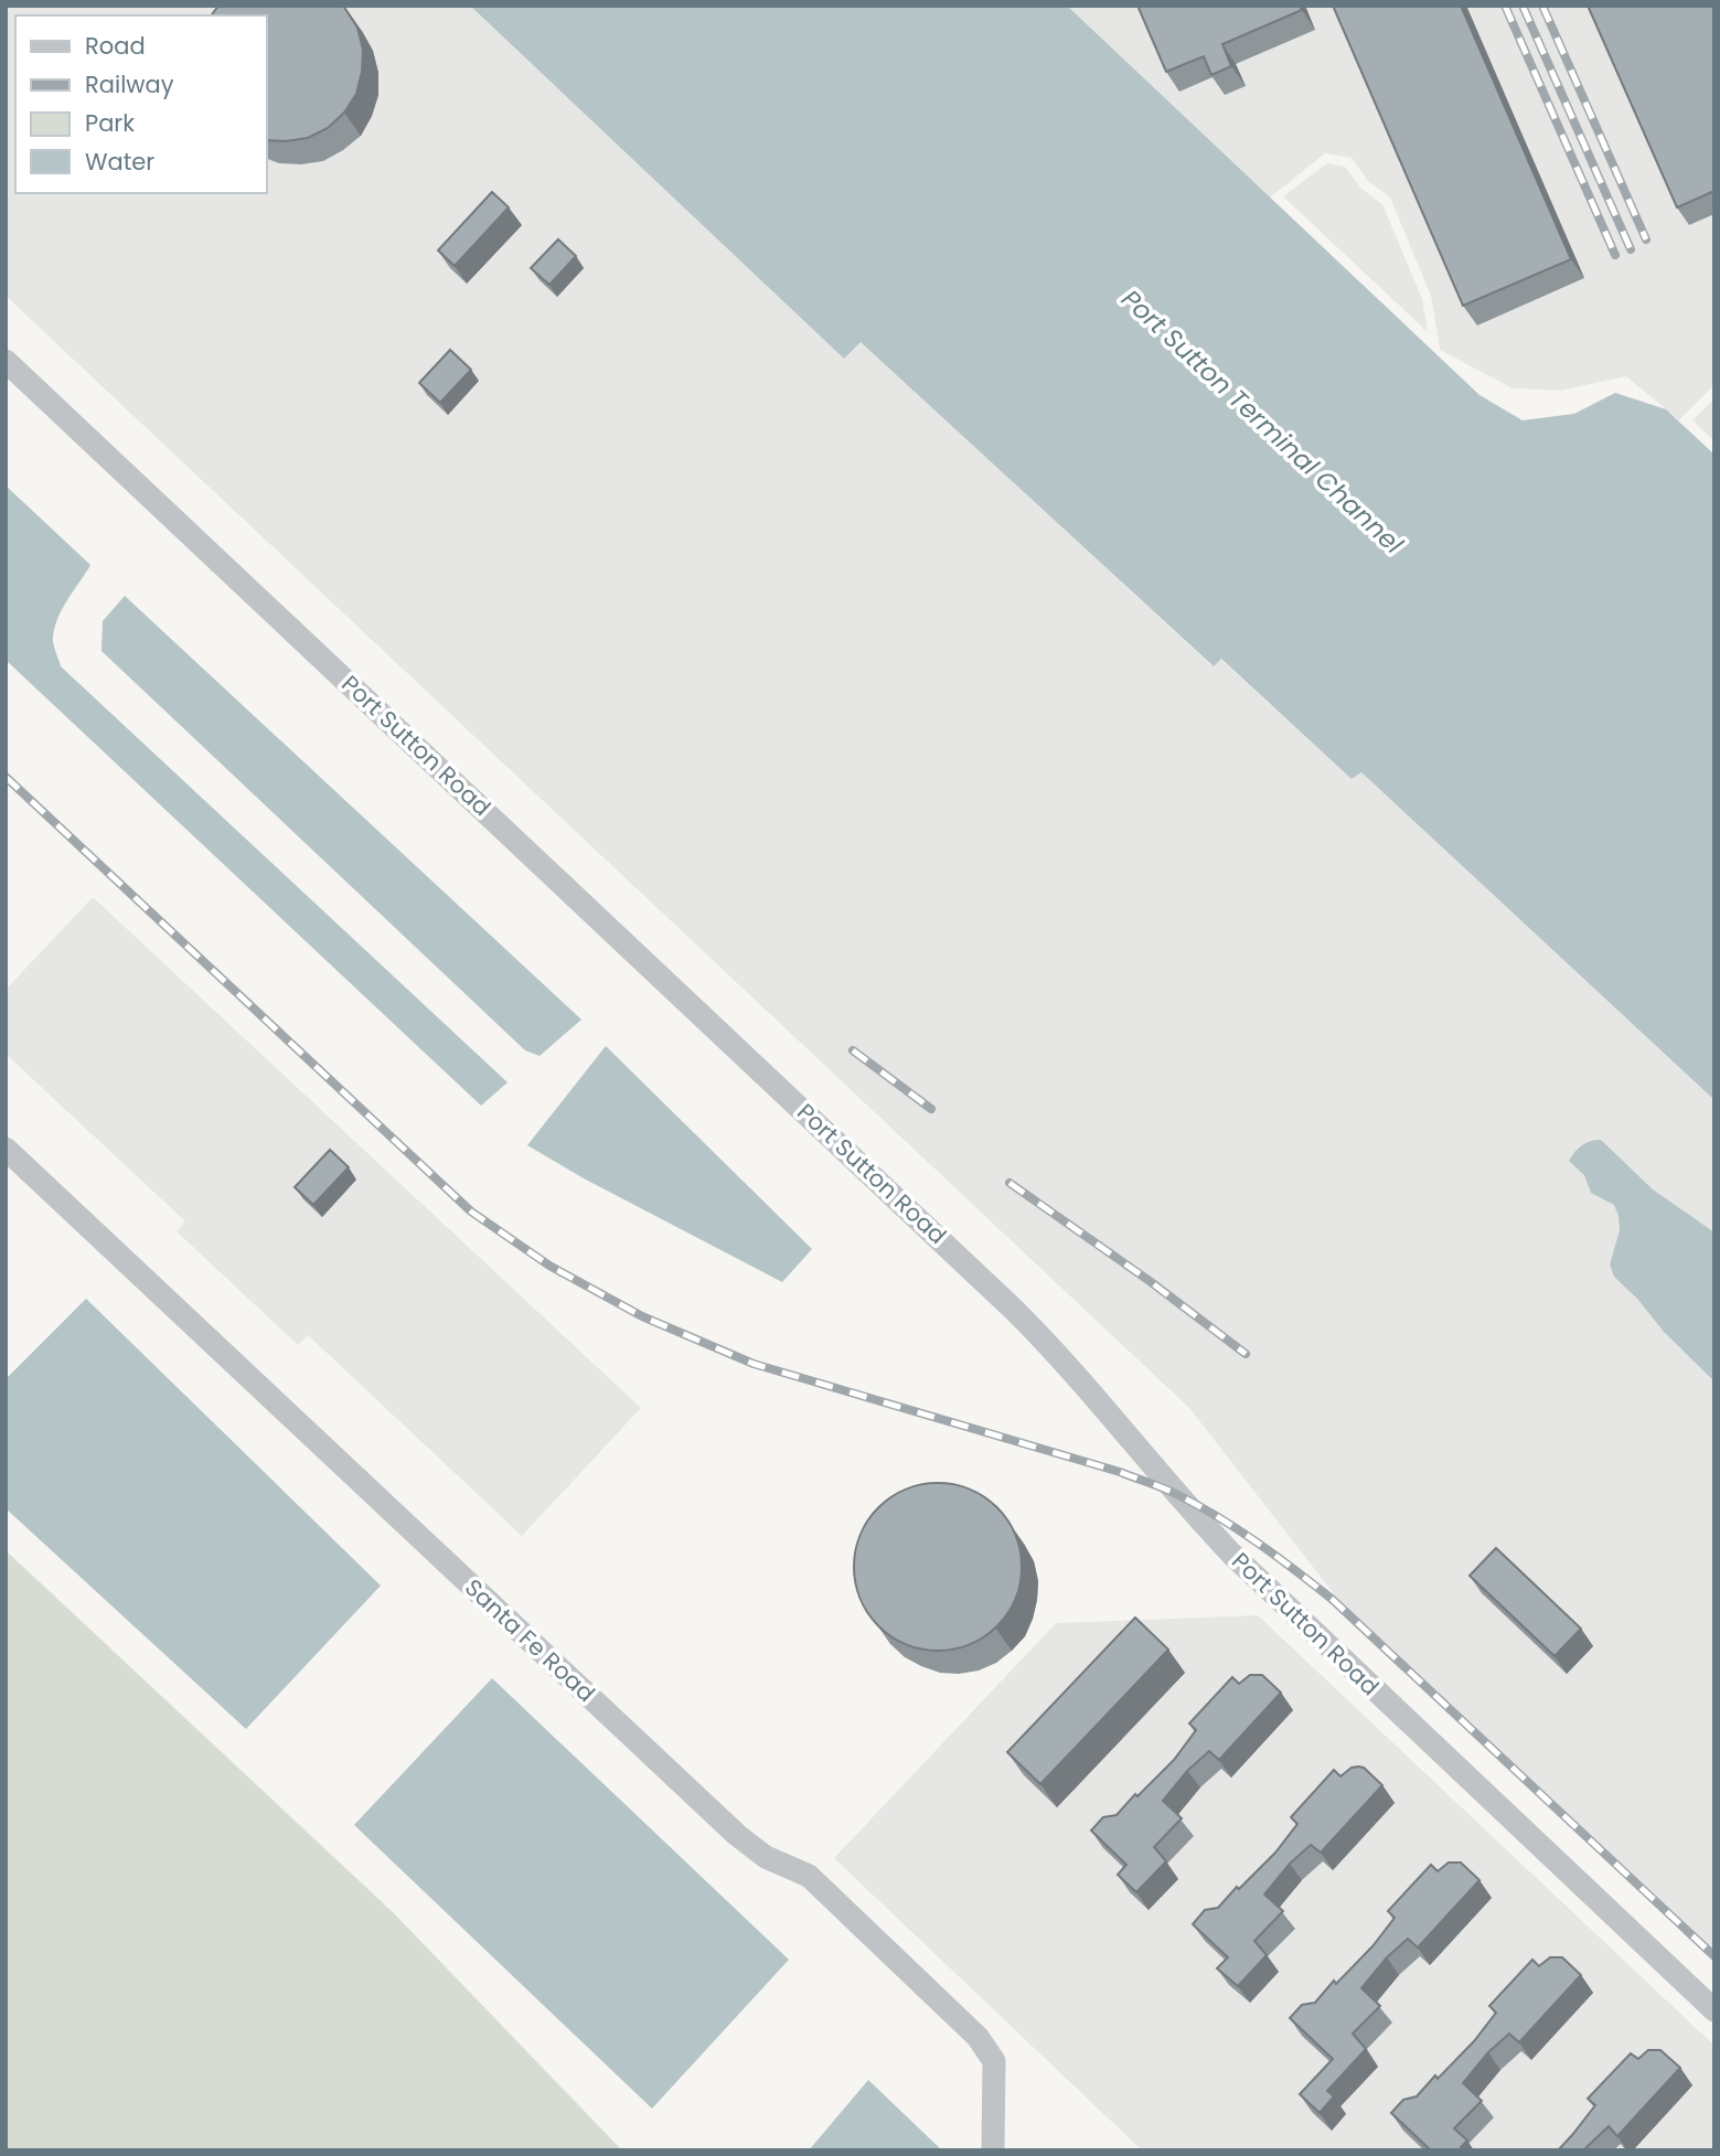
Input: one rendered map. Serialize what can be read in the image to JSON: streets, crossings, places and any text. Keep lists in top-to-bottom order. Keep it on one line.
{"streets":{"street":["Port Sutton Road","Santa Fe Road"]},"water":["Port Sutton Terminal Channel"],"legend":["Road","Railway","Park","Water"]}
